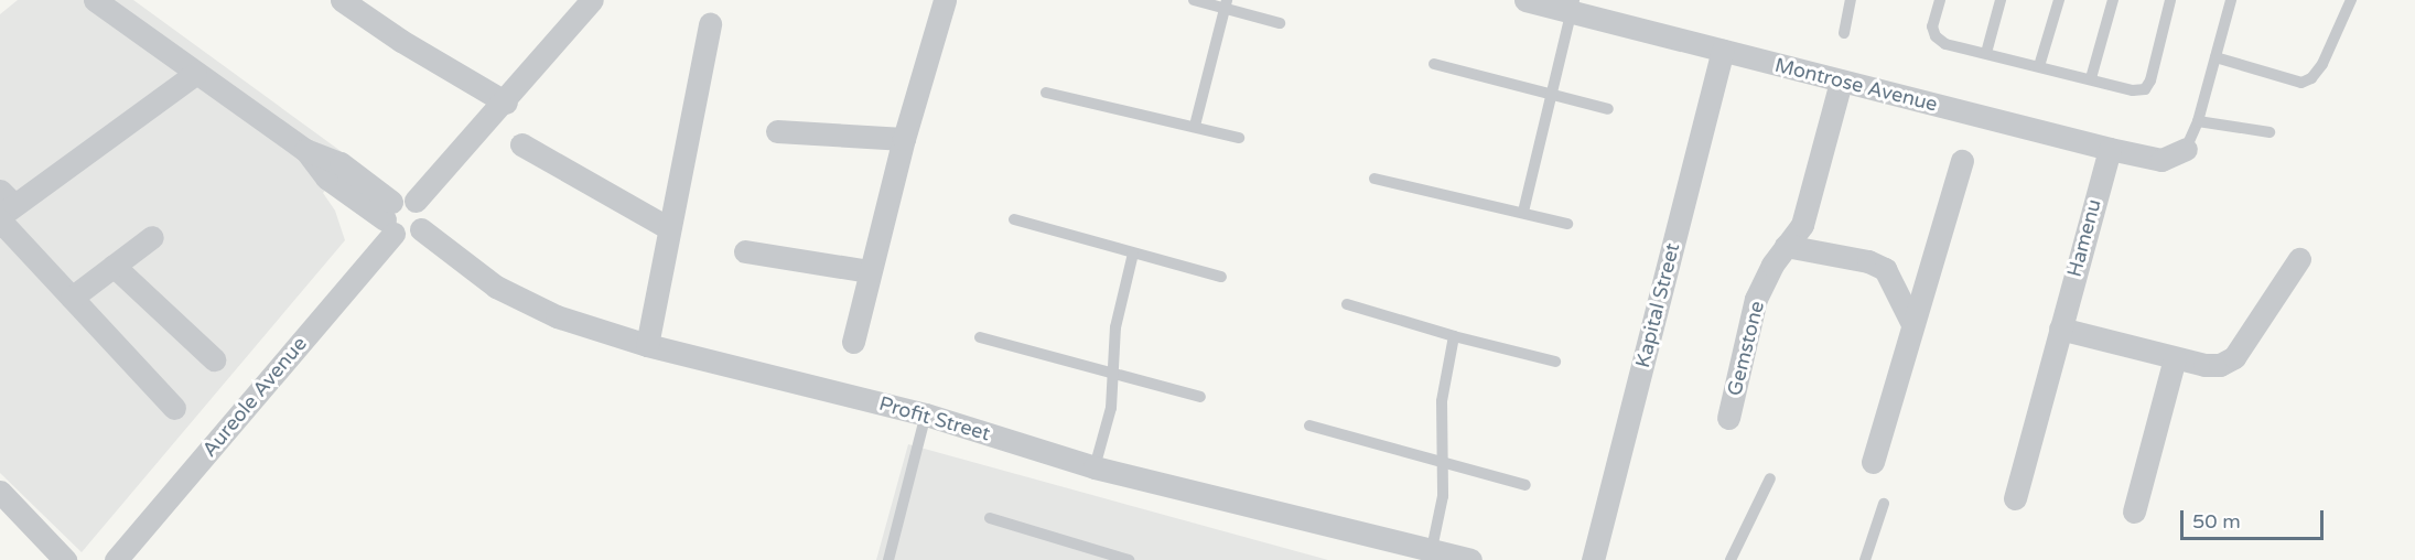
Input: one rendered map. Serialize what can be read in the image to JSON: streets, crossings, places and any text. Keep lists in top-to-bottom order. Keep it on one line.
{"streets":{"street":["Montrose Avenue","Hamenu","Kapital Street","Gemstone","Aureole Avenue","Profit Street"]},"crossings":[["Montrose Avenue","Hamenu"],["Montrose Avenue","Kapital Street"],["Montrose Avenue","Gemstone"],["Aureole Avenue","Profit Street"]],"scale_bar":"50 m"}
